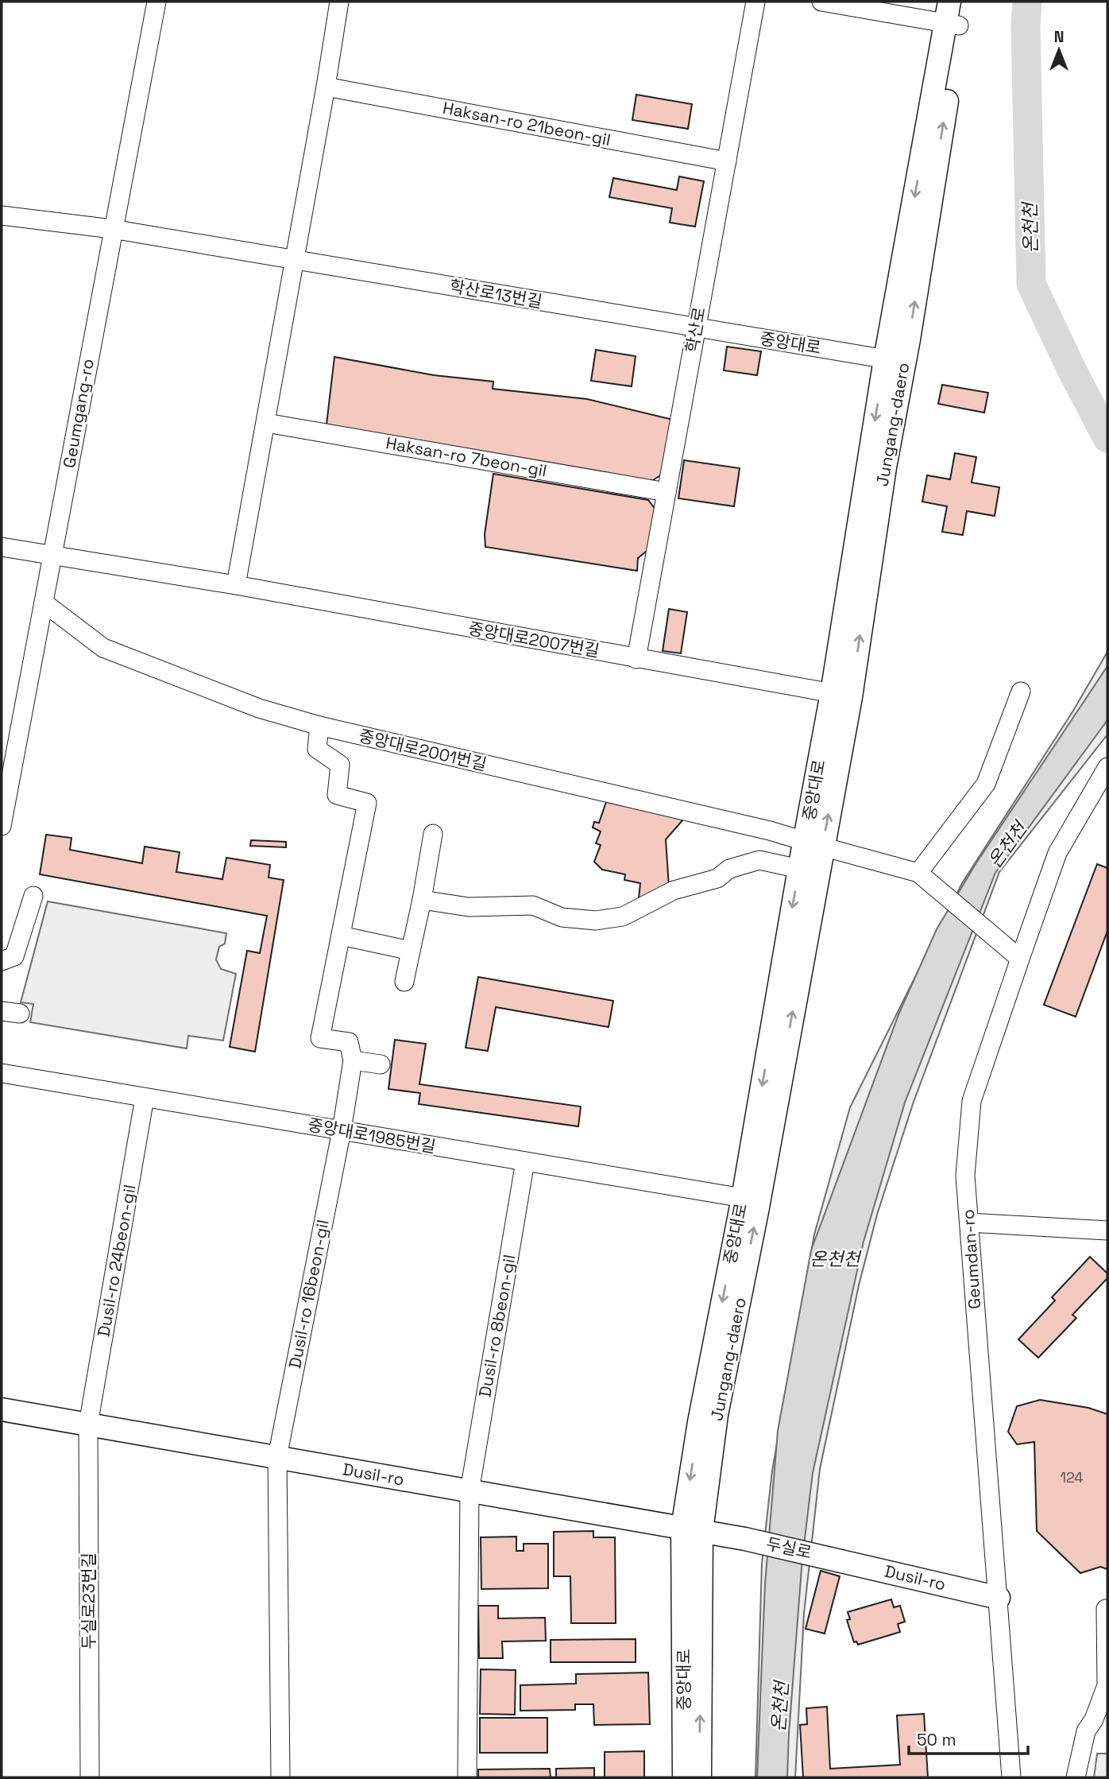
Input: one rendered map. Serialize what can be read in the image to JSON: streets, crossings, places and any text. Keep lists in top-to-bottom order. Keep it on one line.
{"streets":{"main road":["중앙대로","Jungang-daero","Dusil-ro","두실로"],"street":["Haksan-ro 21beon-gil","학산로13번길","학산로","Geumgang-ro","Haksan-ro 7beon-gil","중앙대로2007번길","중앙대로2001번길","중앙대로1985번길","Geumdan-ro","Dusil-ro 24beon-gil","Dusil-ro 16beon-gil","Dusil-ro 8beon-gil","두실로23번길"]},"crossings":[["Haksan-ro 21beon-gil","학산로"],["학산로13번길","학산로"],["학산로13번길","중앙대로"],["학산로13번길","Geumgang-ro"],["학산로","중앙대로"],["학산로","Haksan-ro 7beon-gil"],["학산로","중앙대로2007번길"],["중앙대로","Jungang-daero"],["중앙대로","중앙대로2001번길"],["중앙대로","중앙대로1985번길"],["중앙대로","Dusil-ro"],["Geumgang-ro","중앙대로2007번길"],["Geumgang-ro","중앙대로2001번길"],["Jungang-daero","중앙대로2007번길"],["Jungang-daero","중앙대로2001번길"],["Jungang-daero","Dusil-ro"],["중앙대로1985번길","Dusil-ro 24beon-gil"],["중앙대로1985번길","Dusil-ro 16beon-gil"],["중앙대로1985번길","Dusil-ro 8beon-gil"],["Geumdan-ro","Dusil-ro"],["Dusil-ro 24beon-gil","Dusil-ro"],["Dusil-ro 24beon-gil","두실로23번길"],["Dusil-ro 16beon-gil","Dusil-ro"],["Dusil-ro 8beon-gil","Dusil-ro"],["Dusil-ro","두실로"],["Dusil-ro","두실로23번길"]],"one_way":["중앙대로","Jungang-daero"],"water":["온천천"],"house_numbers":["124"],"scale_bar":"50 m","north":"top"}
